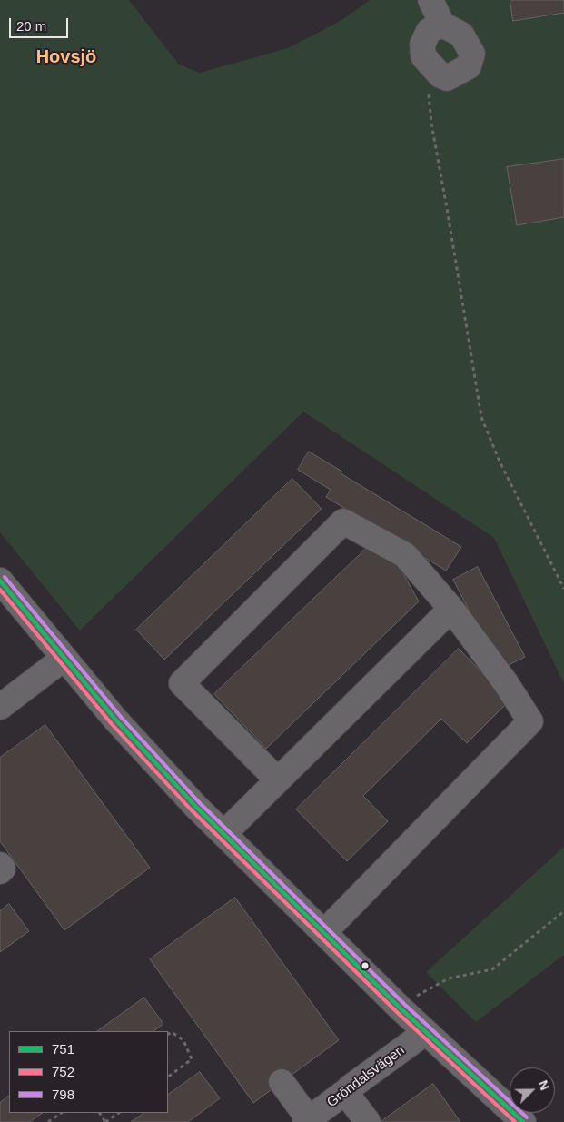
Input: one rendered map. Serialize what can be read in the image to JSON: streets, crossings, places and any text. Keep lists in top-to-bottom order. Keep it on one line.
{"streets":{"street":["Gröndalsvägen"]},"districts":["Hovsjö"],"lines":["transit line 798","transit line 751","transit line 752"],"legend":["751","752","798"],"scale_bar":"20 m","north":"top right"}
